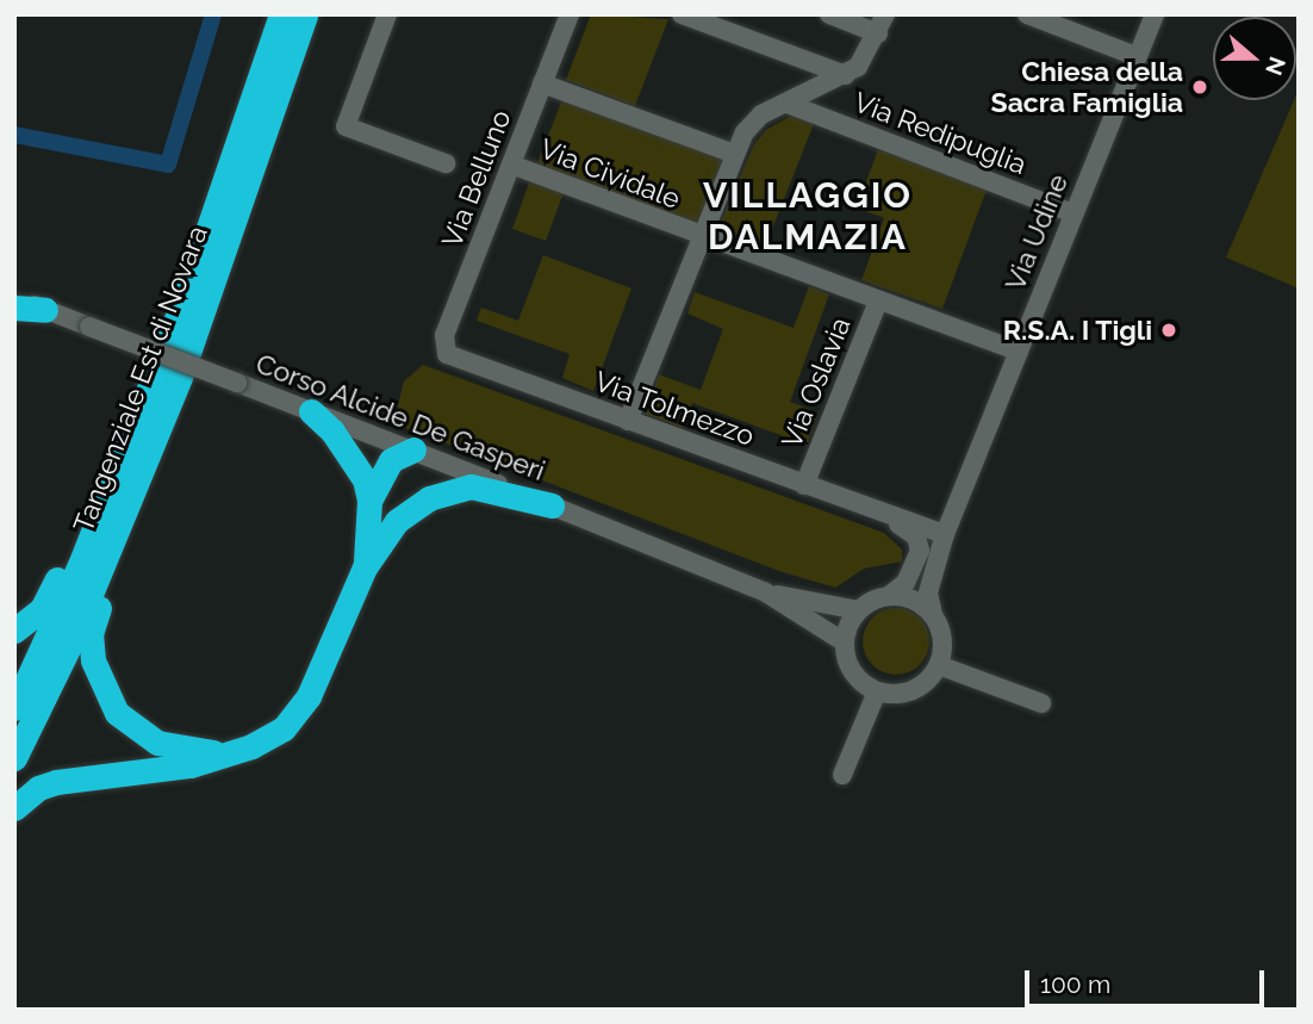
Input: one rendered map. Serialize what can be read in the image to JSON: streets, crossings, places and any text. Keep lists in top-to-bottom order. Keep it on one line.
{"streets":{"highway":["Tangenziale Est di Novara"],"street":["Via Redipuglia","Via Cividale","Via Belluno","Via Udine","Via Oslavia","Via Tolmezzo","Corso Alcide De Gasperi"]},"crossings":[["Via Redipuglia","Via Udine"],["Via Cividale","Via Belluno"],["Via Cividale","Via Udine"],["Via Cividale","Via Oslavia"],["Via Belluno","Via Tolmezzo"],["Via Udine","Via Tolmezzo"],["Via Udine","Corso Alcide De Gasperi"],["Via Oslavia","Via Tolmezzo"],["Via Tolmezzo","Corso Alcide De Gasperi"]],"districts":["VILLAGGIO DALMAZIA"],"places":["Chiesa della Sacra Famiglia","R.S.A. I Tigli"],"scale_bar":"100 m","north":"right"}
